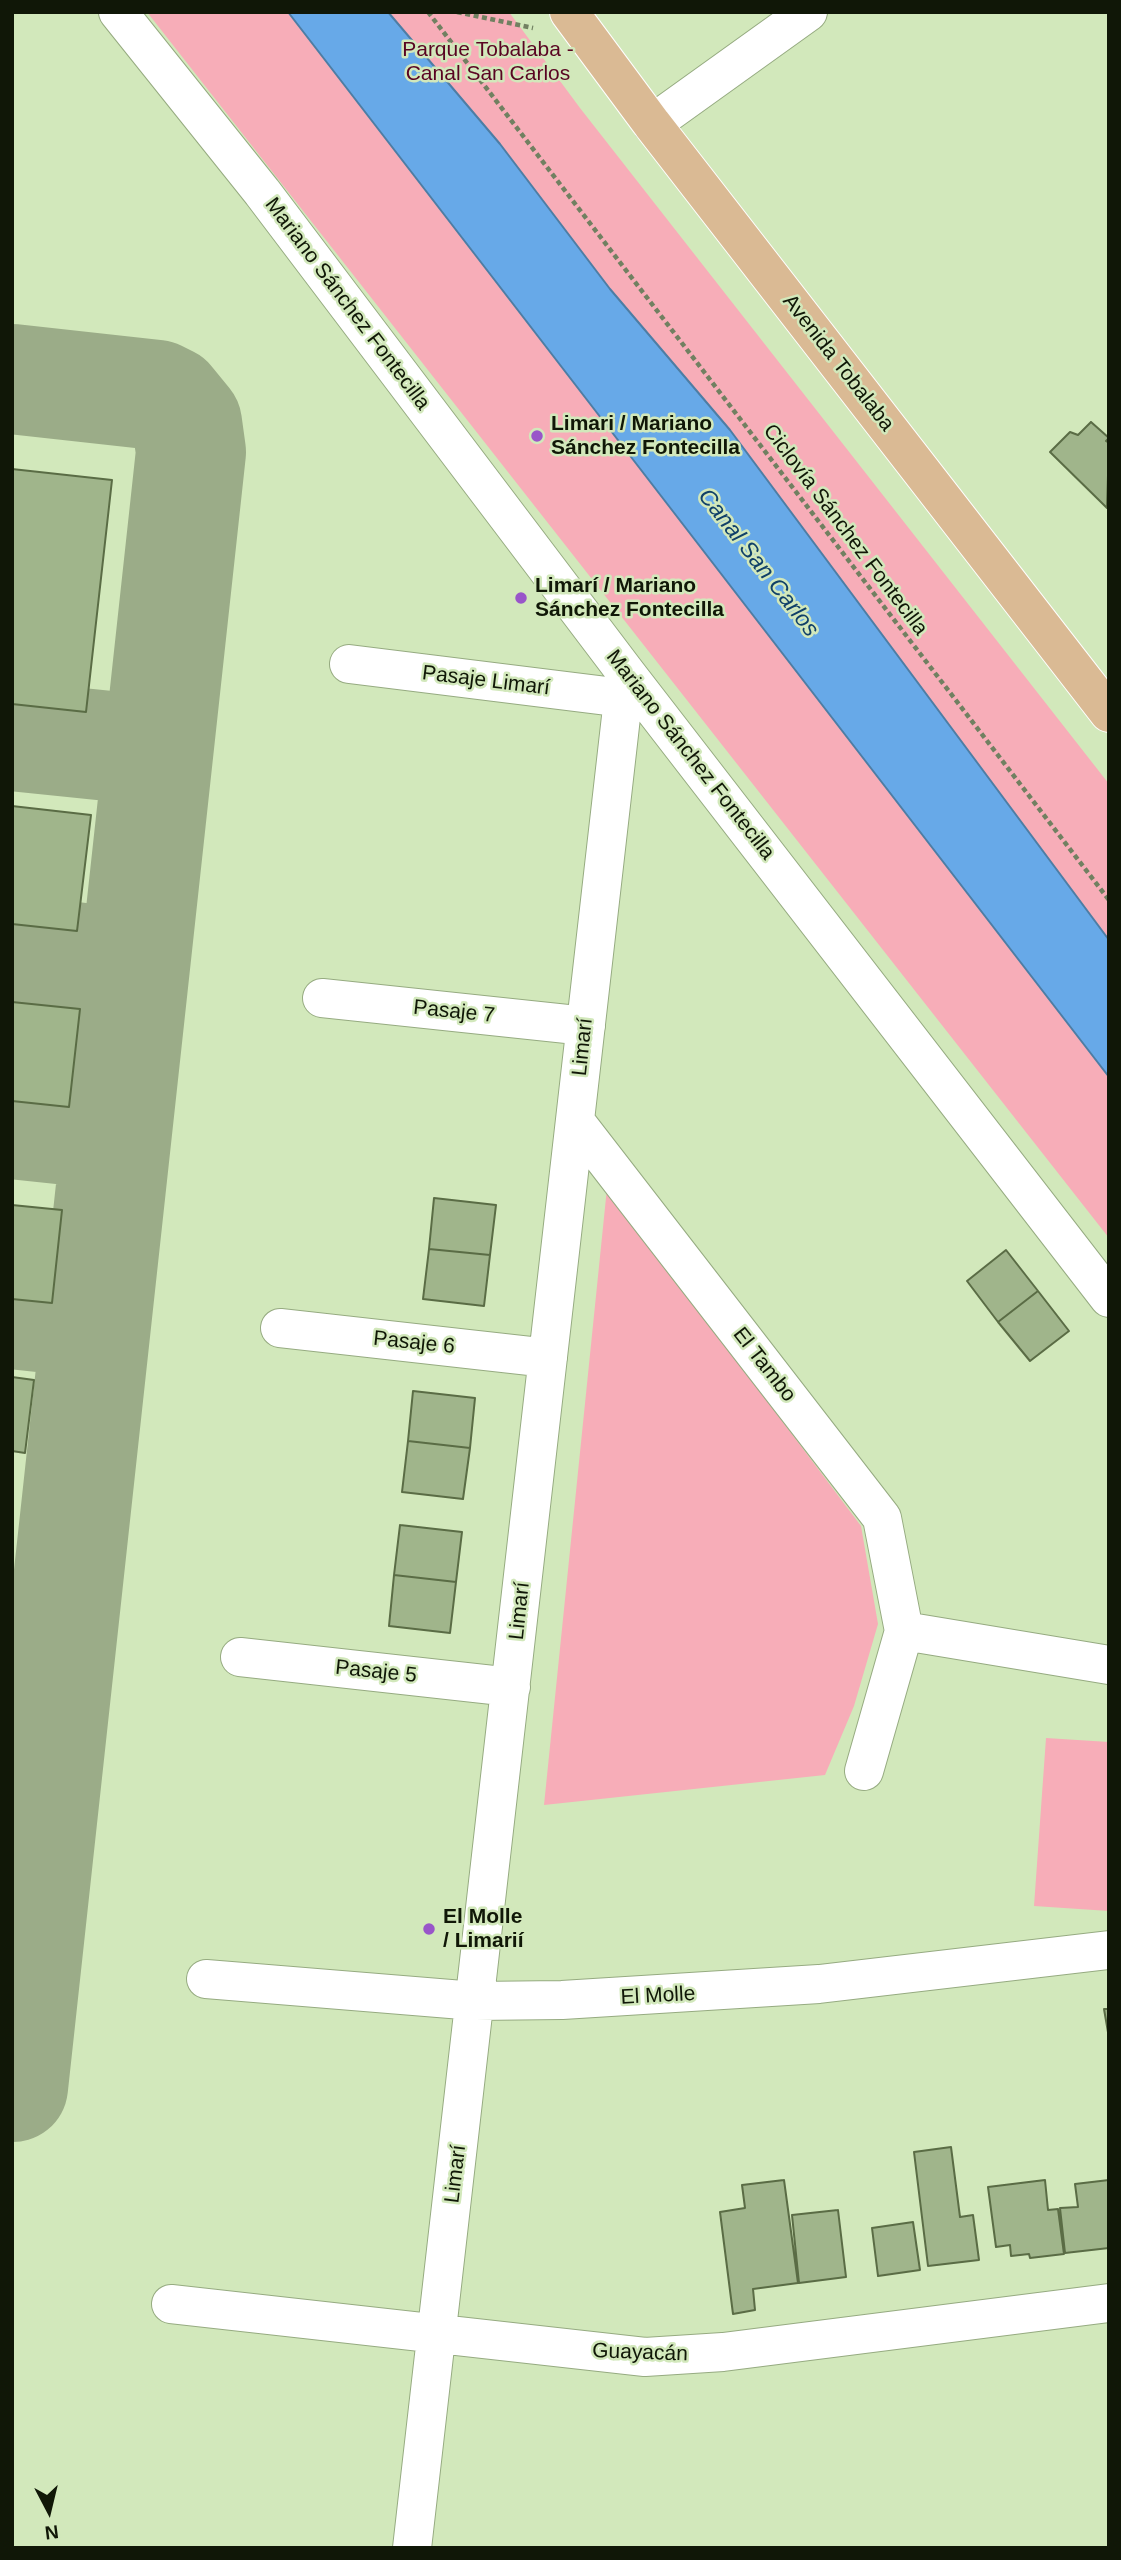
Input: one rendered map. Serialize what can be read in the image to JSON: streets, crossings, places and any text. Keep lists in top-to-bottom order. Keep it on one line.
{"streets":{"main road":["Avenida Tobalaba"],"street":["Mariano Sánchez Fontecilla","Pasaje Limarí","Pasaje 7","Limarí","Pasaje 6","El Tambo","Pasaje 5","El Molle","Guayacán"],"path":["Ciclovía Sánchez Fontecilla"]},"crossings":[["Mariano Sánchez Fontecilla","Pasaje Limarí"],["Mariano Sánchez Fontecilla","Limarí"],["Pasaje Limarí","Limarí"],["Pasaje 7","Limarí"],["Limarí","Pasaje 6"],["Limarí","El Tambo"],["Limarí","Pasaje 5"],["Limarí","El Molle"],["Limarí","Guayacán"]],"water":["Canal San Carlos"],"parks":["Parque Tobalaba - Canal San Carlos"],"places":["Limari / Mariano Sánchez Fontecilla","Limarí / Mariano Sánchez Fontecilla","El Molle / Limarií"],"north":"bottom"}
